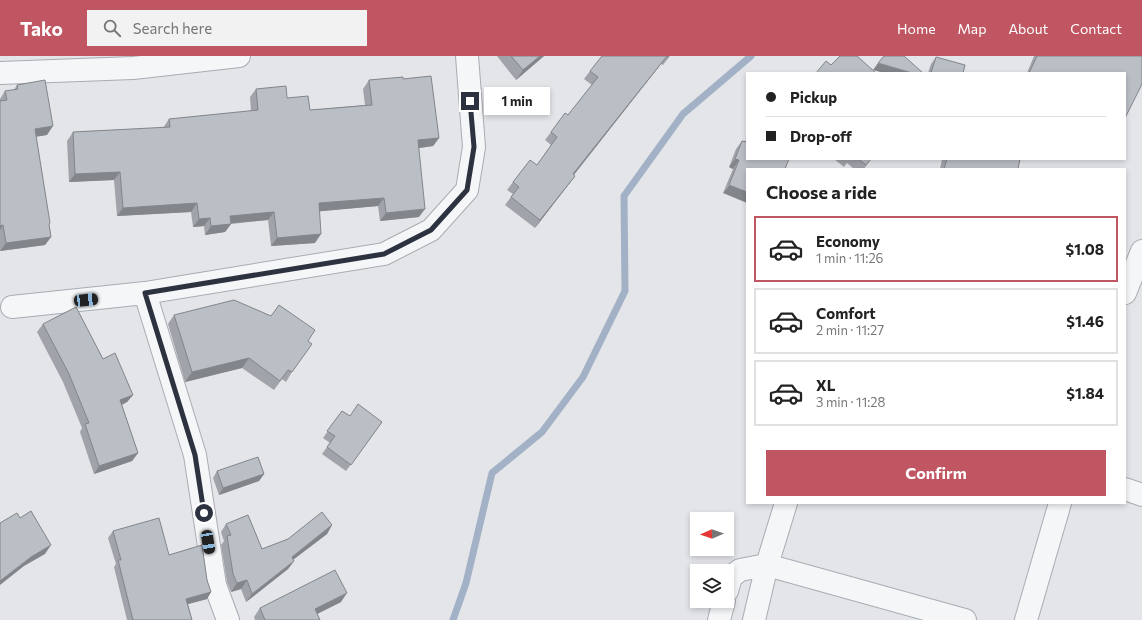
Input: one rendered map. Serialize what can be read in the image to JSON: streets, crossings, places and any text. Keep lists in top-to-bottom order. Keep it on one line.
{"north":"left","page":{"header":"Tako","search":"Search here","nav":["Home","Map","About","Contact"],"banner":["Pickup","Drop-off"],"bubble":"1 min","heading":"Choose a ride","list":[{"name":"Economy","note":"1 min · 11:26","value":"$1.08"},{"name":"Comfort","note":"2 min · 11:27","value":"$1.46"},{"name":"XL","note":"3 min · 11:28","value":"$1.84"}],"buttons":"Confirm"}}
